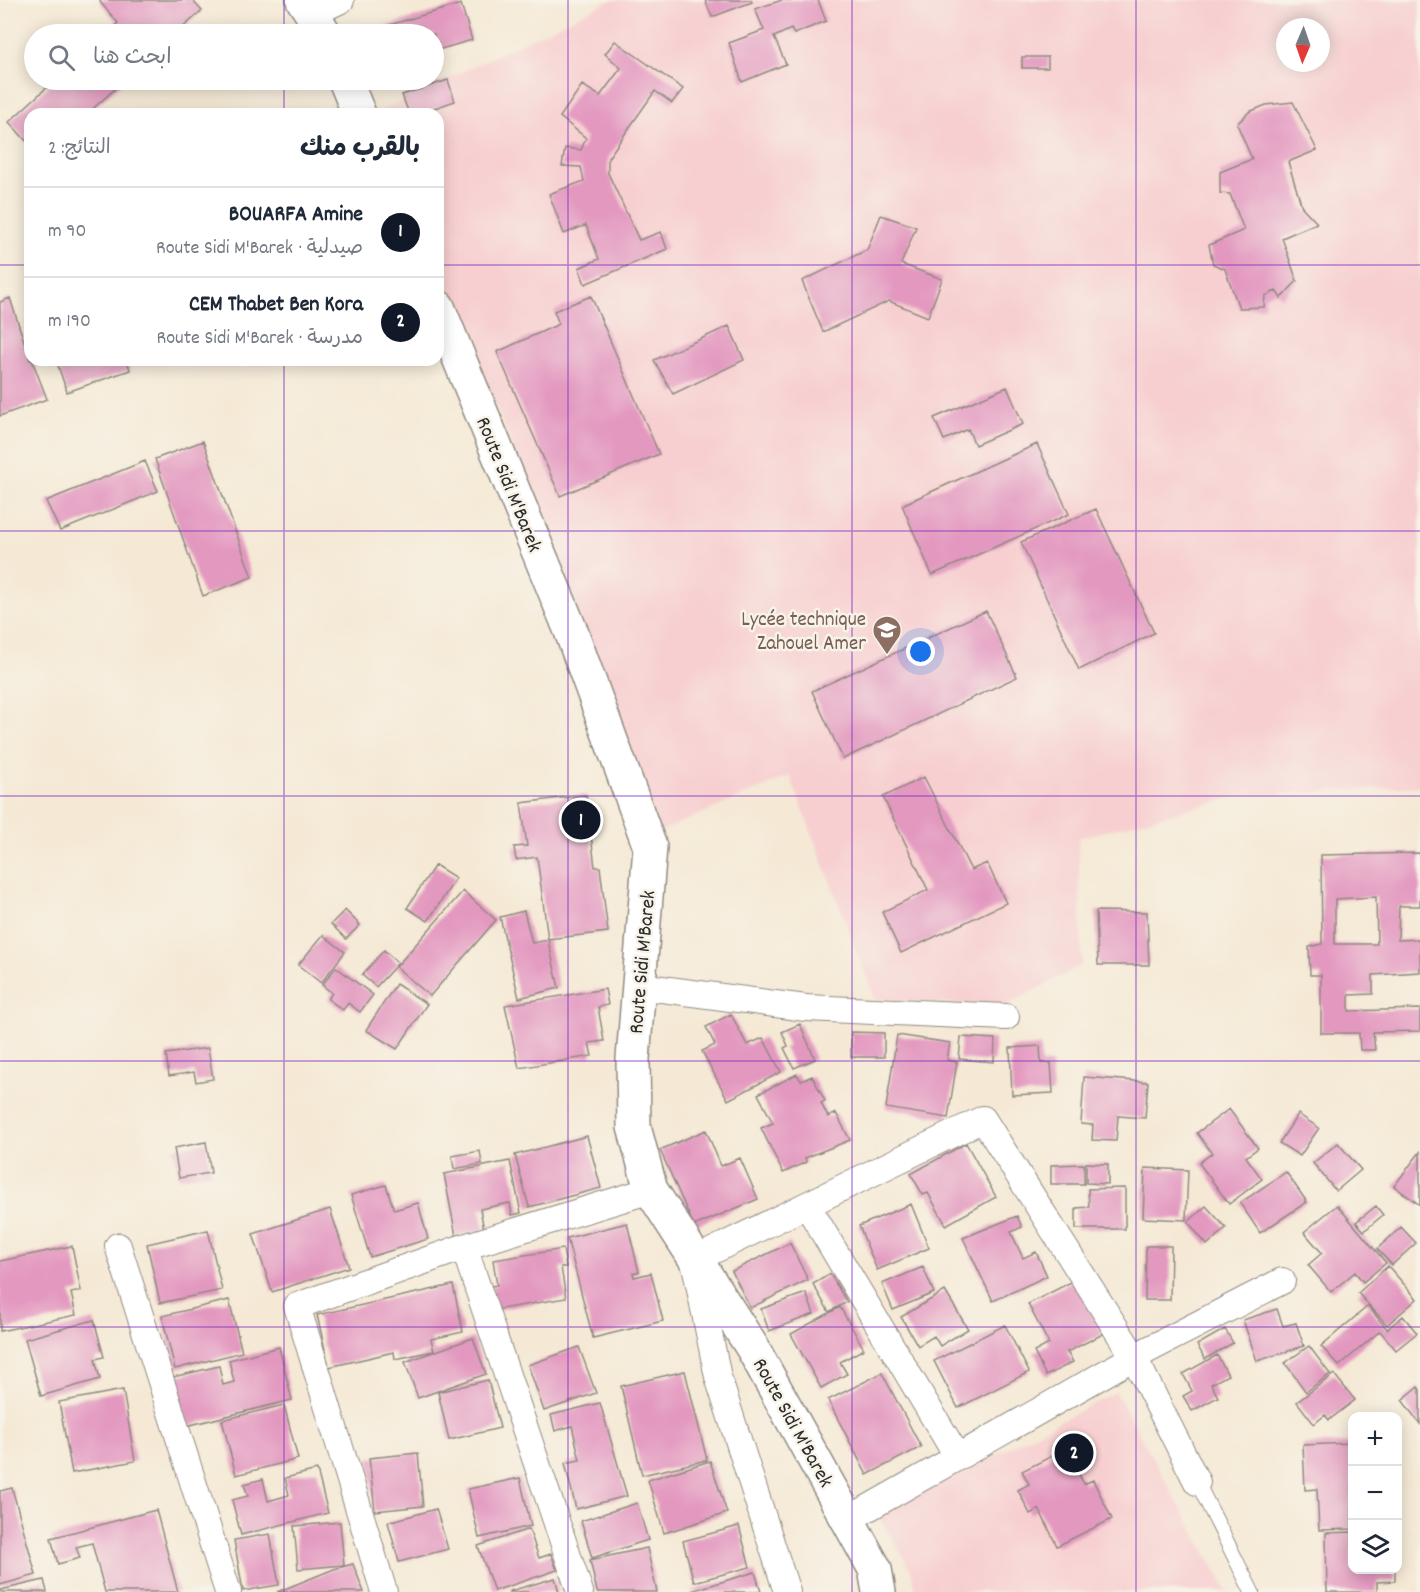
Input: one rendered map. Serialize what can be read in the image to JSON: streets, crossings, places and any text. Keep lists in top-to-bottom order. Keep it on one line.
{"streets":{"main road":["Route Sidi M'Barek"]},"places":{"school or university":["Lycée technique Zahouel Amer"]},"north":"bottom","page":{"search":"ابحث هنا","heading":["بالقرب منك","النتائج: 2"],"list":[{"mark":"1","name":"BOUARFA Amine","note":"صيدلية · Route Sidi M'Barek","value":"90 m"},{"mark":"2","name":"CEM Thabet Ben Kora","note":"مدرسة · Route Sidi M'Barek","value":"190 m"}],"pins":["1","2"],"map_buttons":["+","−"]}}
